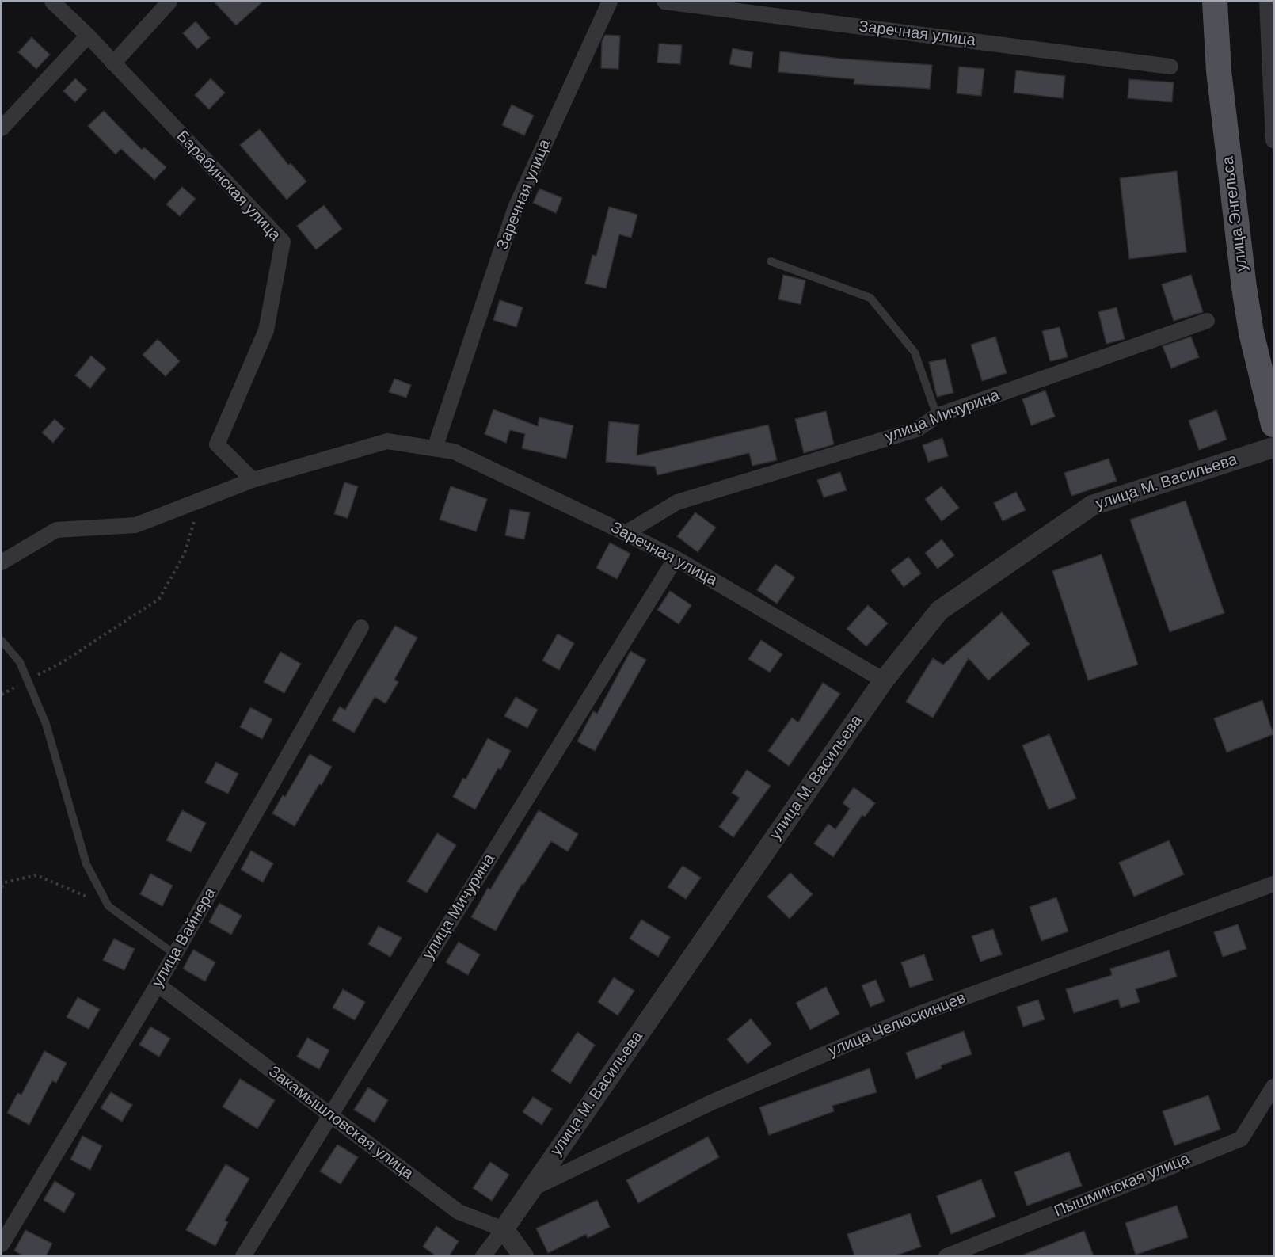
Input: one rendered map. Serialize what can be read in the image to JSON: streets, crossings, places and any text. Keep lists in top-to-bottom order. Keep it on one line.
{"streets":{"main road":["улица Энгельса"],"street":["Заречная улица","Барабинская улица","улица Мичурина","улица М. Васильева","улица Вайнера","улица Челюскинцев","Закамышловская улица","Пышминская улица"]},"crossings":[["Заречная улица","Барабинская улица"],["Заречная улица","улица Мичурина"],["Заречная улица","улица М. Васильева"],["улица Мичурина","Закамышловская улица"],["улица М. Васильева","улица Челюскинцев"],["улица М. Васильева","Закамышловская улица"],["улица Вайнера","Закамышловская улица"]]}
